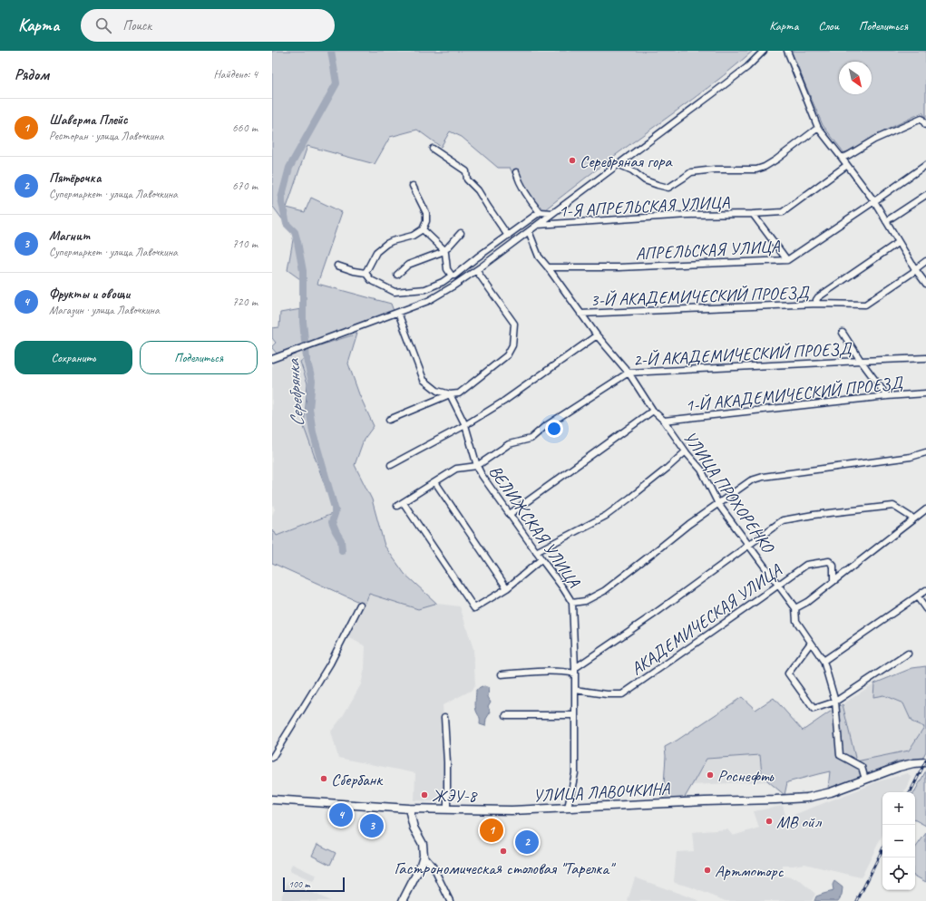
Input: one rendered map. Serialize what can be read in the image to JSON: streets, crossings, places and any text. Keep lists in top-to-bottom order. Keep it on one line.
{"streets":{"main road":["УЛИЦА ЛАВОЧКИНА"],"street":["1-Я АПРЕЛЬСКАЯ УЛИЦА","АПРЕЛЬСКАЯ УЛИЦА","3-Й АКАДЕМИЧЕСКИЙ ПРОЕЗД","2-Й АКАДЕМИЧЕСКИЙ ПРОЕЗД","1-Й АКАДЕМИЧЕСКИЙ ПРОЕЗД","УЛИЦА ПРОХОРЕНКО","ВЕЛИЖСКАЯ УЛИЦА","АКАДЕМИЧЕСКАЯ УЛИЦА"]},"crossings":[["1-Я АПРЕЛЬСКАЯ УЛИЦА","АПРЕЛЬСКАЯ УЛИЦА"],["АПРЕЛЬСКАЯ УЛИЦА","УЛИЦА ПРОХОРЕНКО"],["3-Й АКАДЕМИЧЕСКИЙ ПРОЕЗД","УЛИЦА ПРОХОРЕНКО"],["3-Й АКАДЕМИЧЕСКИЙ ПРОЕЗД","ВЕЛИЖСКАЯ УЛИЦА"],["2-Й АКАДЕМИЧЕСКИЙ ПРОЕЗД","УЛИЦА ПРОХОРЕНКО"],["2-Й АКАДЕМИЧЕСКИЙ ПРОЕЗД","ВЕЛИЖСКАЯ УЛИЦА"],["1-Й АКАДЕМИЧЕСКИЙ ПРОЕЗД","УЛИЦА ПРОХОРЕНКО"],["УЛИЦА ПРОХОРЕНКО","АКАДЕМИЧЕСКАЯ УЛИЦА"],["УЛИЦА ПРОХОРЕНКО","УЛИЦА ЛАВОЧКИНА"],["ВЕЛИЖСКАЯ УЛИЦА","АКАДЕМИЧЕСКАЯ УЛИЦА"],["ВЕЛИЖСКАЯ УЛИЦА","УЛИЦА ЛАВОЧКИНА"]],"water":["Серебрянка"],"places":["Серебряная гора","Роснефть","Сбербанк","ЖЭУ-8","МВ ойл","Гастрономическая столовая \"Тарелка\"","Артмоторс"],"scale_bar":"100 m","north":"bottom right","page":{"header":"Карта","search":"Поиск","nav":["Карта","Слои","Поделиться"],"heading":["Рядом","Найдено: 4"],"list":[{"mark":"1","name":"Шаверма Плейс","note":"Ресторан · улица Лавочкина","value":"660 m"},{"mark":"2","name":"Пятёрочка","note":"Супермаркет · улица Лавочкина","value":"670 m"},{"mark":"3","name":"Магнит","note":"Супермаркет · улица Лавочкина","value":"710 m"},{"mark":"4","name":"Фрукты и овощи","note":"Магазин · улица Лавочкина","value":"720 m"}],"buttons":["Сохранить","Поделиться"],"map_buttons":["+","−"],"pins":["4","3","1","2"],"scale":"100 m"}}
